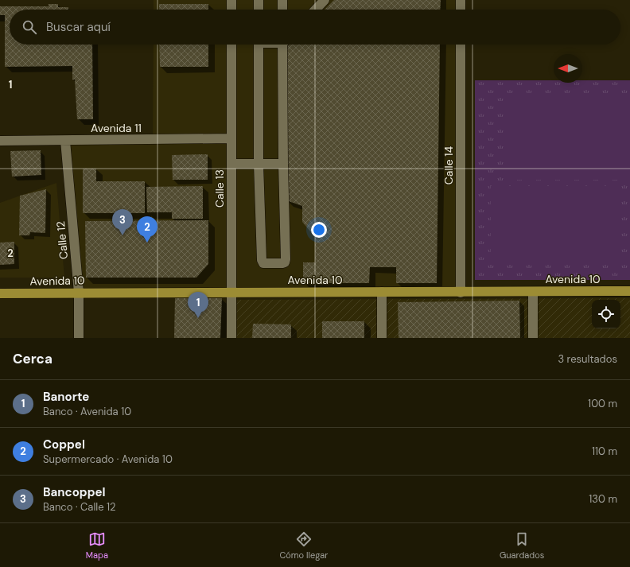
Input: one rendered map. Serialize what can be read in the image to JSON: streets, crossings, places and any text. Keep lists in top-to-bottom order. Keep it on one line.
{"streets":{"main road":["Avenida 10"],"street":["Avenida 11","Calle 14","Calle 13","Calle 12"]},"crossings":[["Avenida 11","Calle 13"],["Avenida 11","Calle 12"],["Calle 14","Avenida 10"],["Calle 13","Avenida 10"],["Calle 12","Avenida 10"]],"north":"left","page":{"search":"Buscar aquí","pins":["3","2","1"],"heading":["Cerca","3 resultados"],"list":[{"mark":"1","name":"Banorte","note":"Banco · Avenida 10","value":"100 m"},{"mark":"2","name":"Coppel","note":"Supermercado · Avenida 10","value":"110 m"},{"mark":"3","name":"Bancoppel","note":"Banco · Calle 12","value":"130 m"}],"nav":["Mapa","Cómo llegar","Guardados"]},"grid":{"rows":["1","2"]}}
